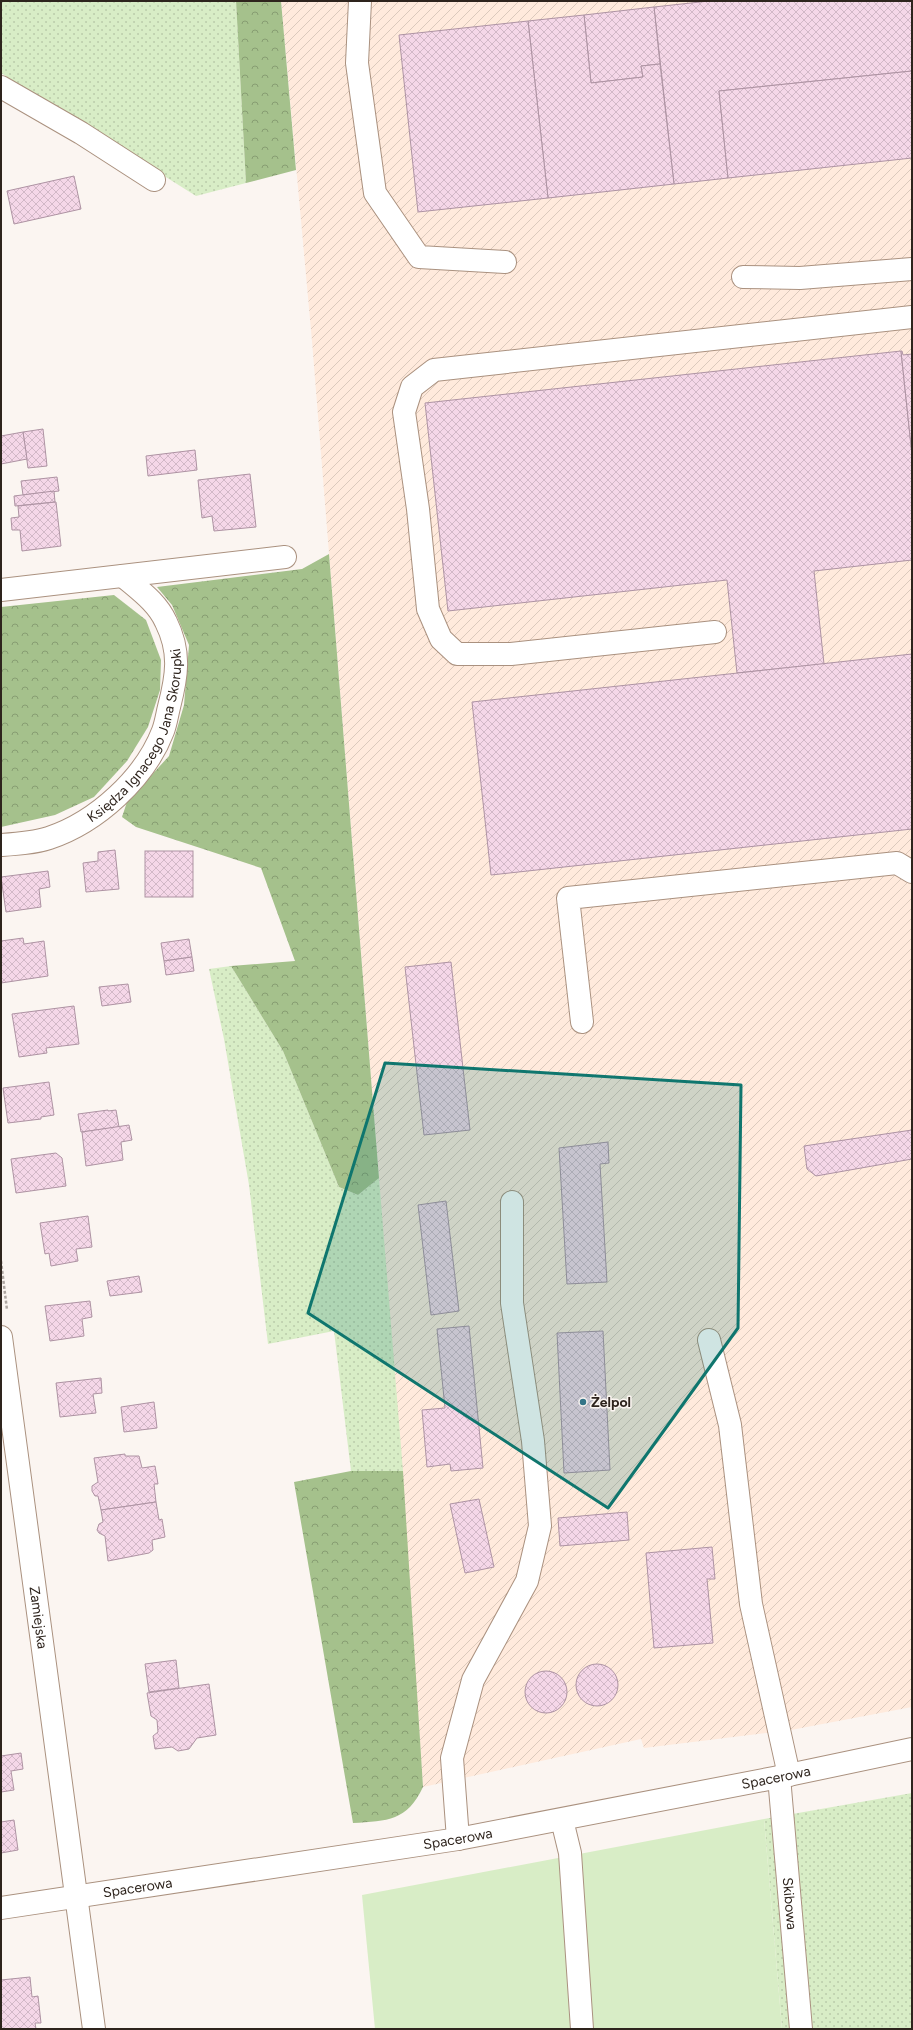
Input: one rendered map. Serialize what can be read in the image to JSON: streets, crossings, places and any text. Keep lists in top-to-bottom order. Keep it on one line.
{"streets":{"street":["Księdza Ignacego Jana Skorupki","Zamiejska","Spacerowa","Skibowa"]},"crossings":[["Zamiejska","Spacerowa"],["Spacerowa","Skibowa"]],"places":["Żelpol"]}
